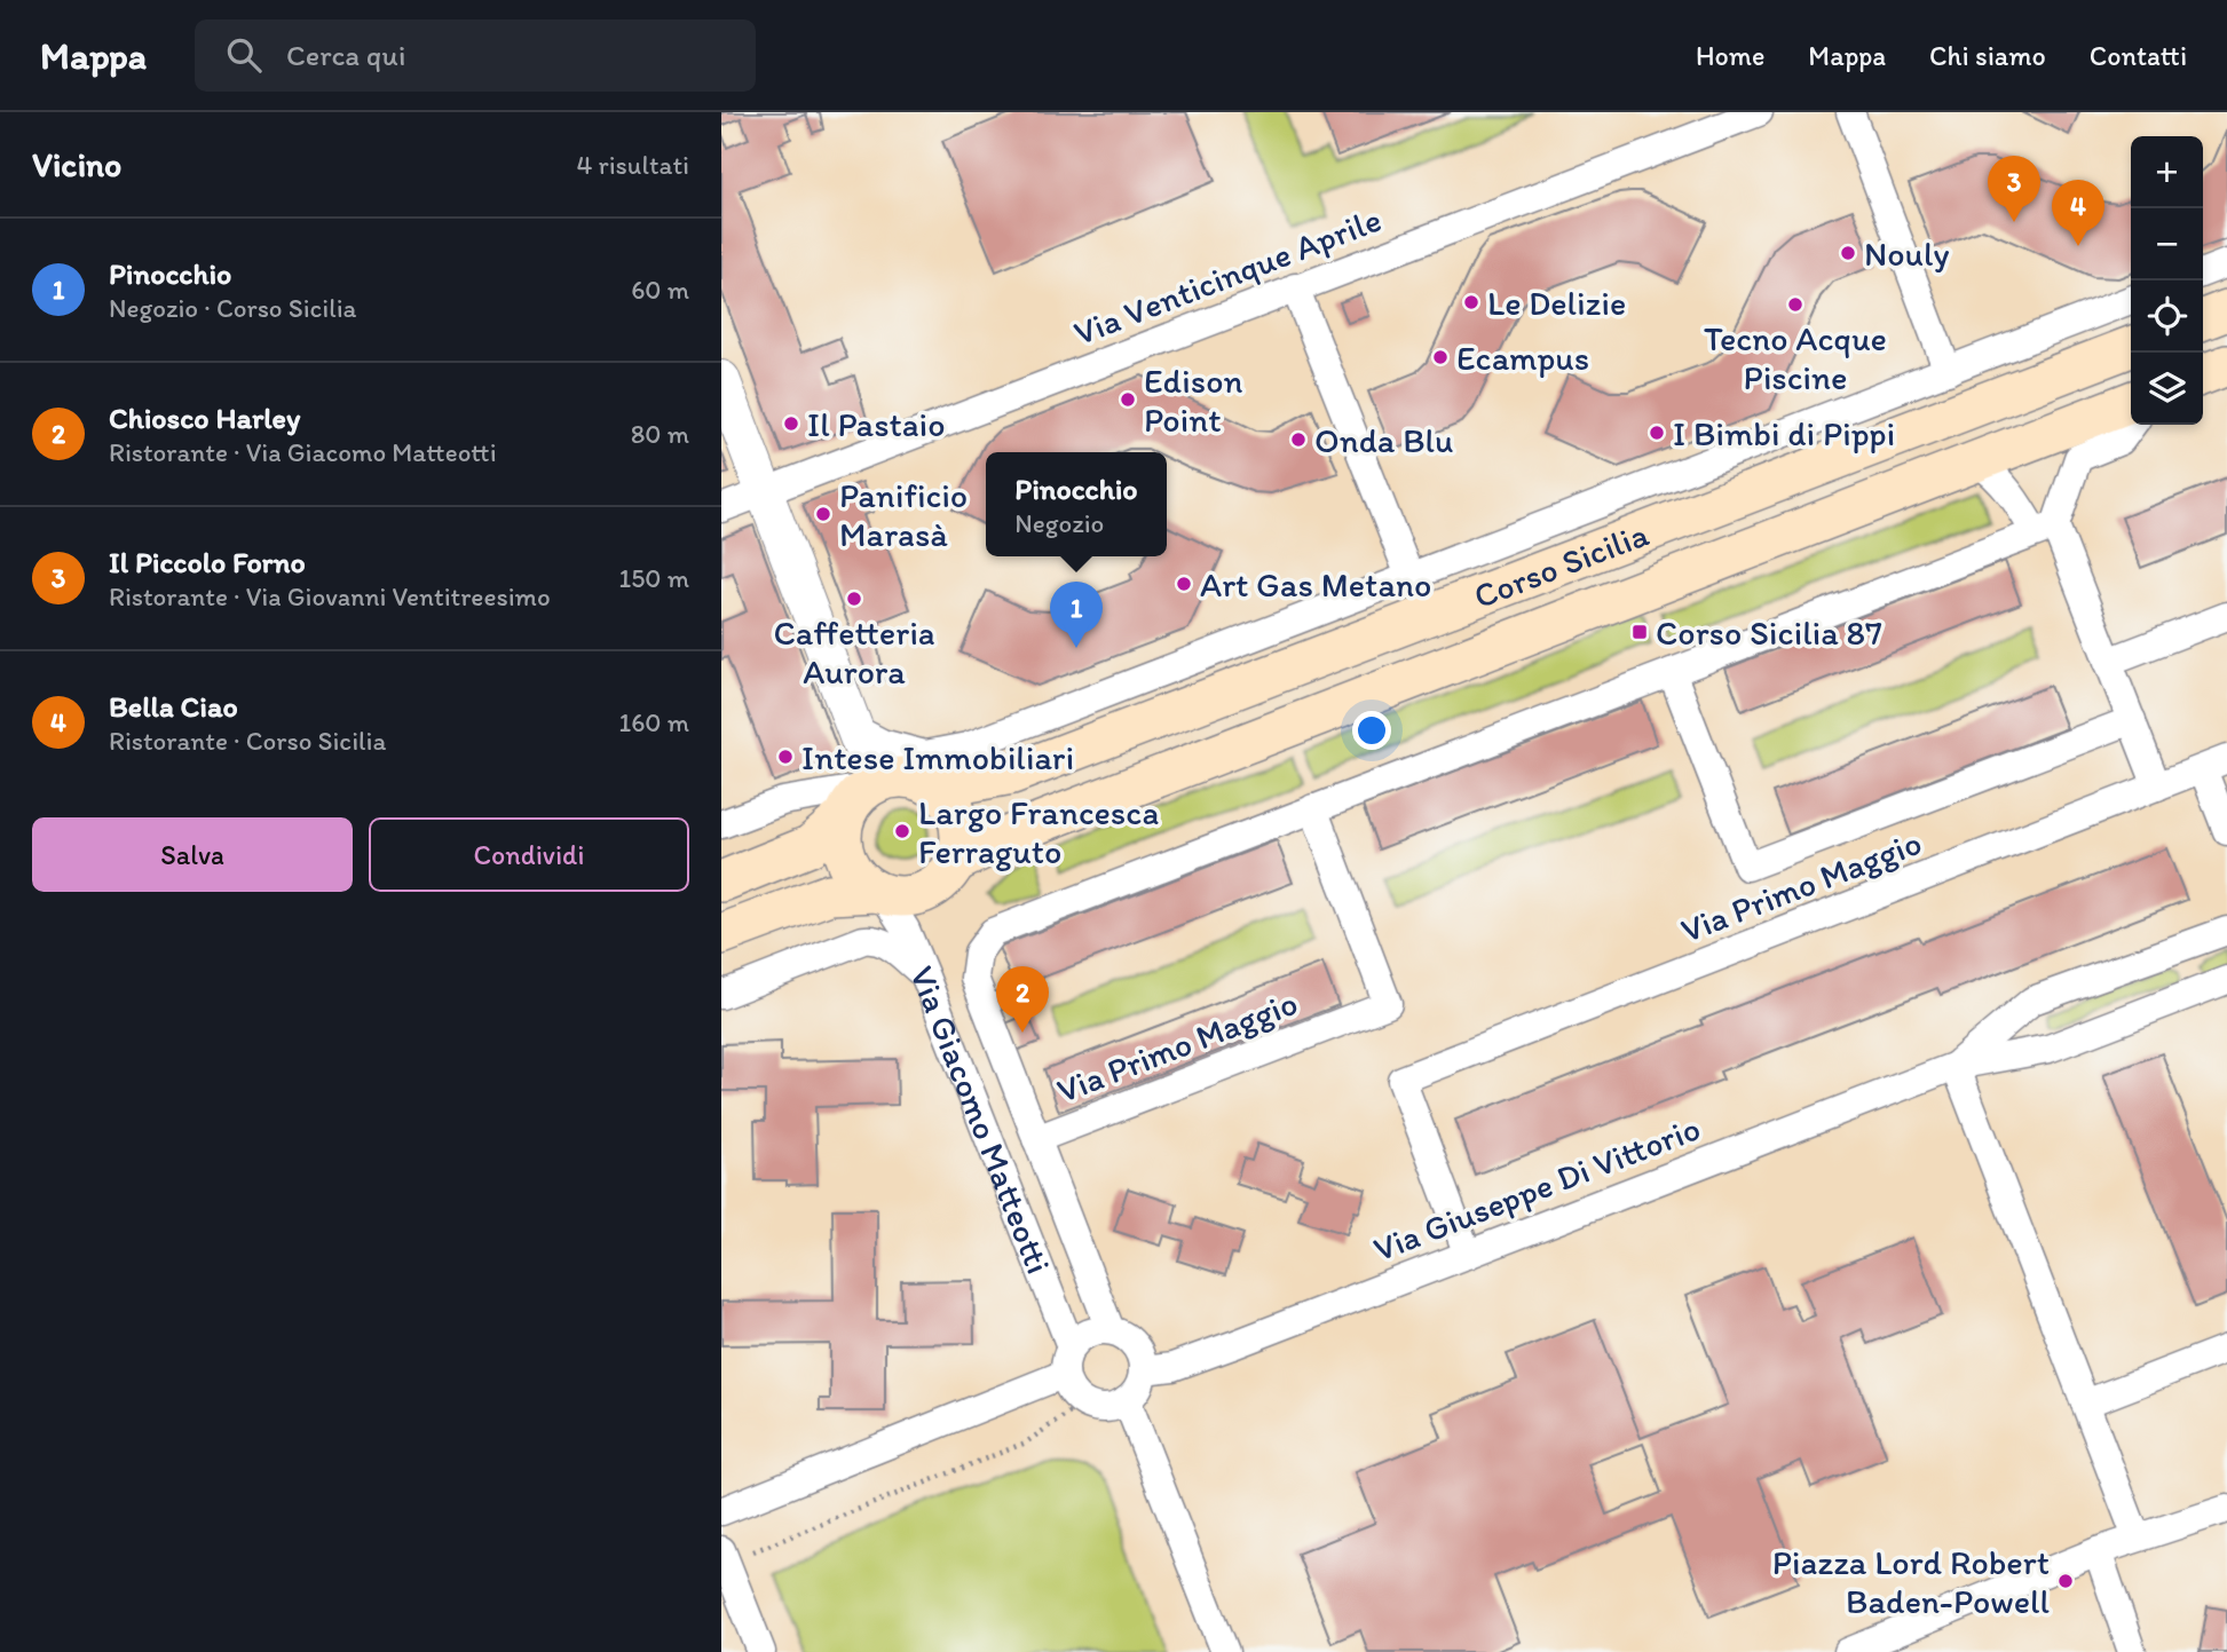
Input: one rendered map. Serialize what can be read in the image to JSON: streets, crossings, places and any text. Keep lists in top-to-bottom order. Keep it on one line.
{"streets":{"main road":["Corso Sicilia"],"street":["Via Venticinque Aprile","Via Primo Maggio","Via Giacomo Matteotti","Via Giuseppe Di Vittorio"]},"crossings":[["Corso Sicilia","Via Giacomo Matteotti"],["Via Primo Maggio","Via Giacomo Matteotti"],["Via Primo Maggio","Via Giuseppe Di Vittorio"],["Via Giacomo Matteotti","Via Giuseppe Di Vittorio"]],"places":{"other":["Nouly","Le Delizie","Tecno Acque Piscine","Ecampus","Edison Point","Il Pastaio","I Bimbi di Pippi","Onda Blu","Panificio Marasà","Art Gas Metano","Caffetteria Aurora","Intese Immobiliari","Largo Francesca Ferraguto","Piazza Lord Robert Baden-Powell"],"transit":["Corso Sicilia 87"]},"page":{"header":"Mappa","search":"Cerca qui","nav":["Home","Mappa","Chi siamo","Contatti"],"heading":["Vicino","4 risultati"],"map_buttons":["+","−"],"pins":["3","4","1","2"],"list":[{"mark":"1","name":"Pinocchio","note":"Negozio · Corso Sicilia","value":"60 m"},{"mark":"2","name":"Chiosco Harley","note":"Ristorante · Via Giacomo Matteotti","value":"80 m"},{"mark":"3","name":"Il Piccolo Forno","note":"Ristorante · Via Giovanni Ventitreesimo","value":"150 m"},{"mark":"4","name":"Bella Ciao","note":"Ristorante · Corso Sicilia","value":"160 m"}],"popup":["Pinocchio","Negozio"],"buttons":["Salva","Condividi"]}}
